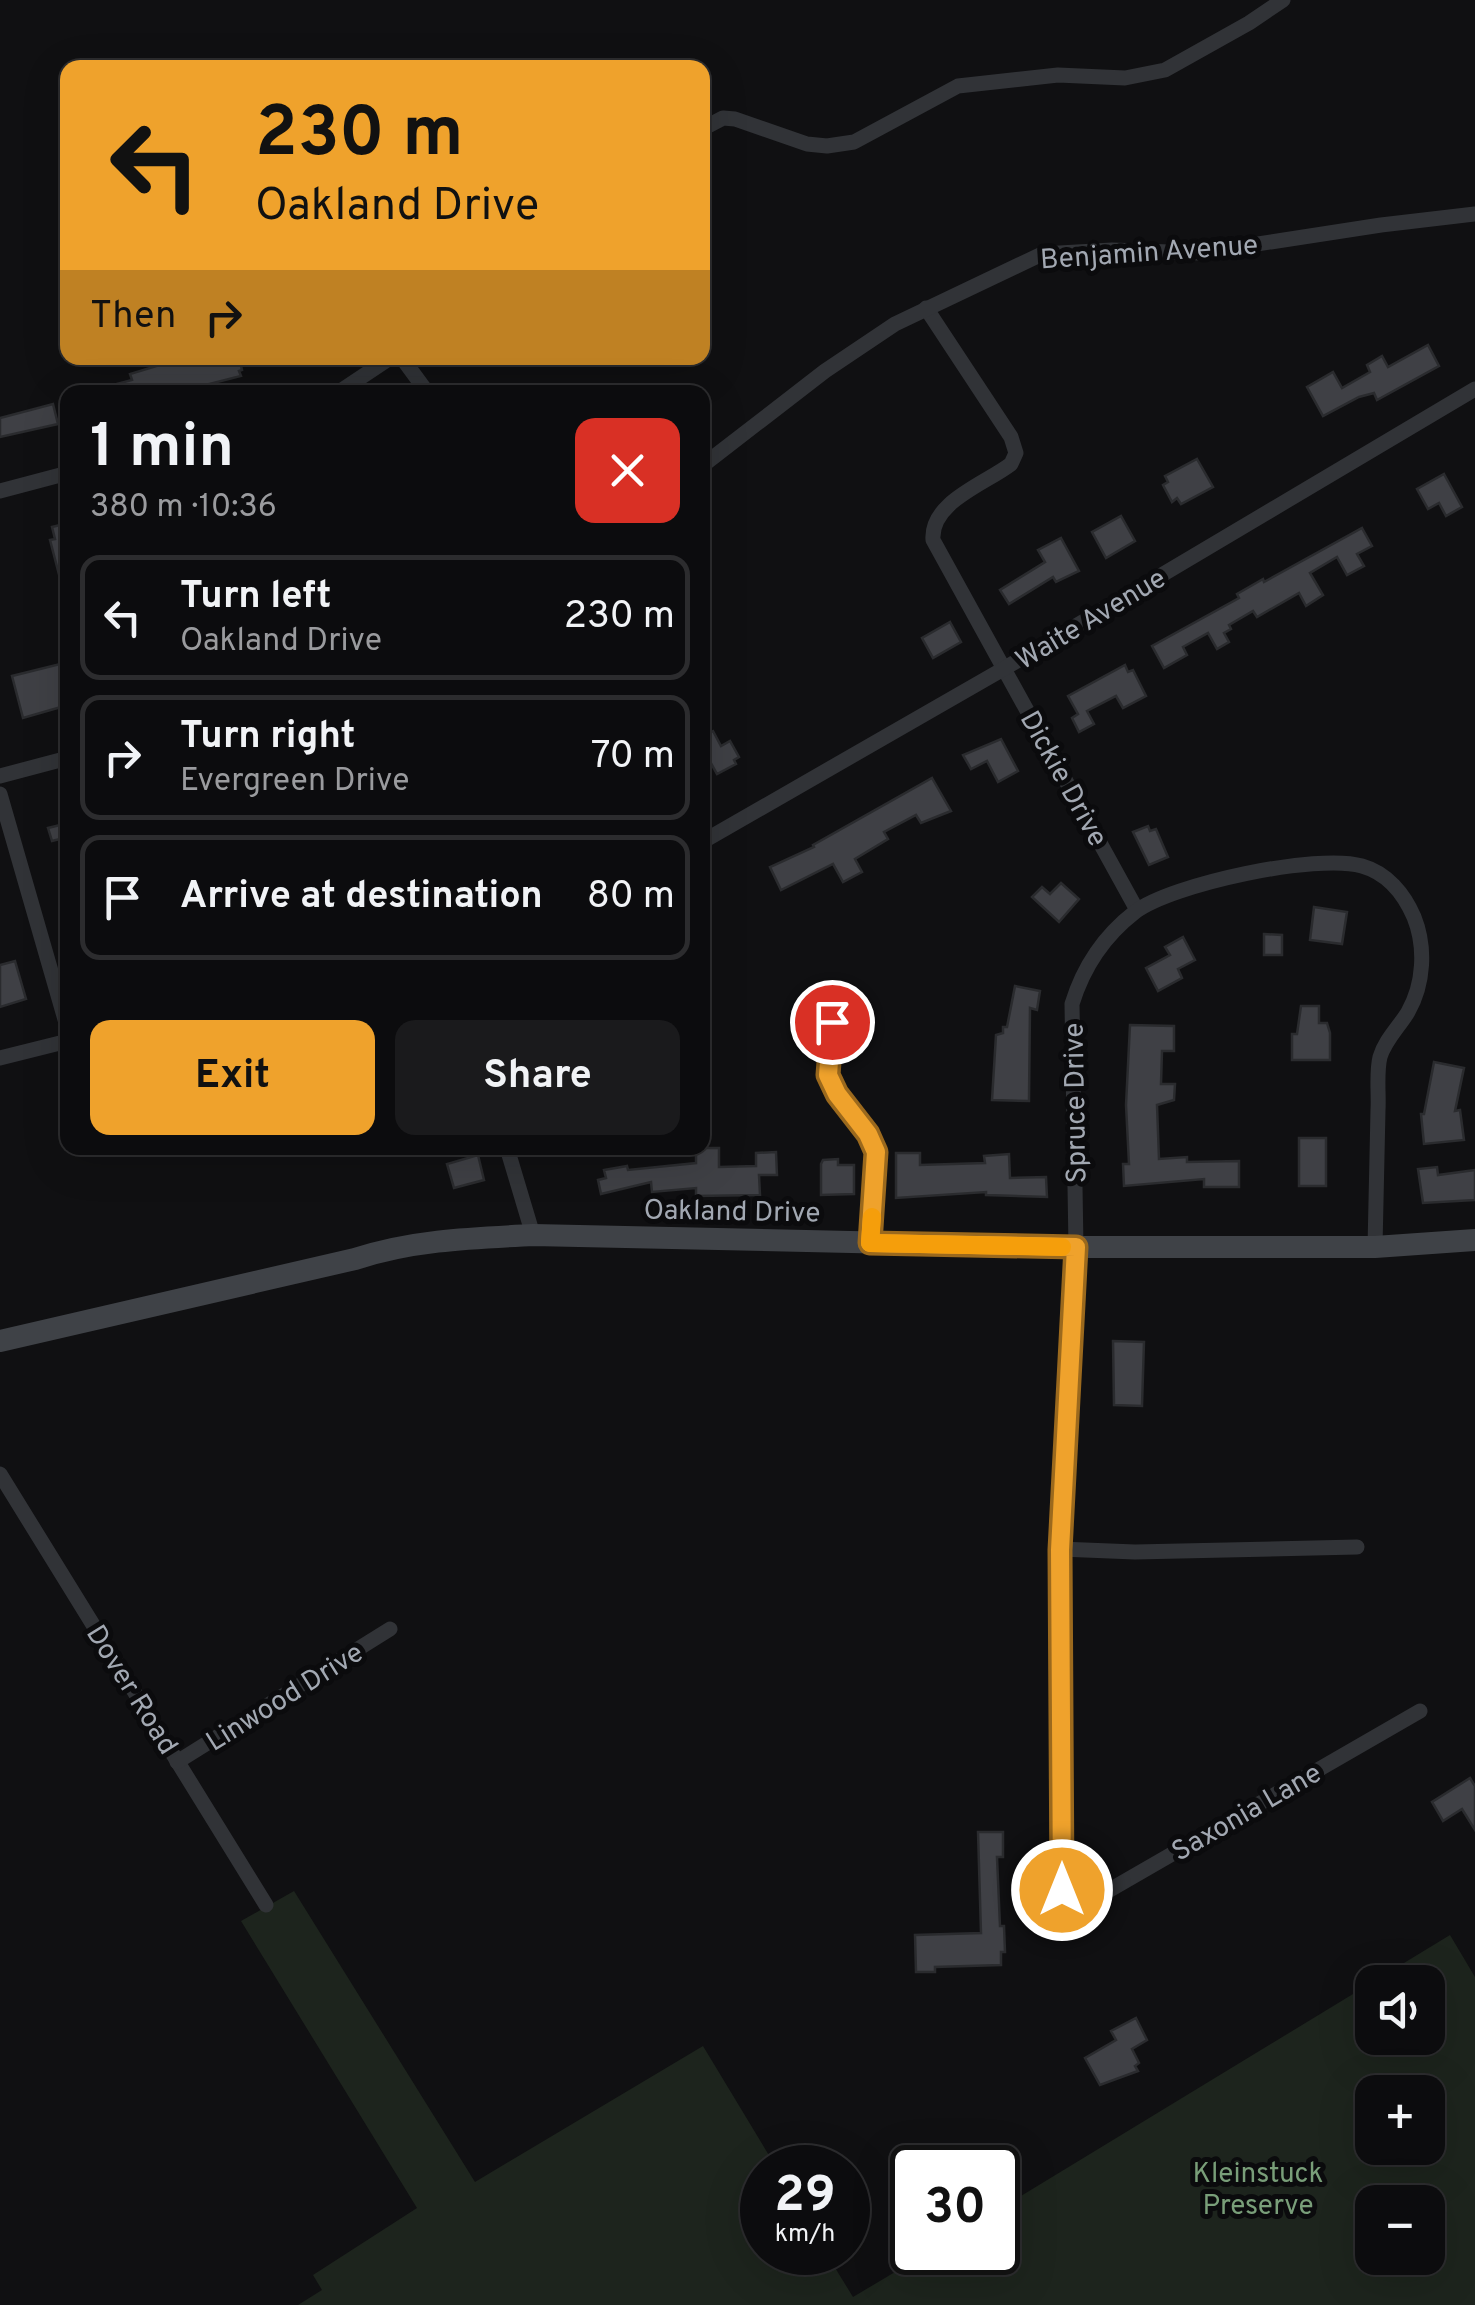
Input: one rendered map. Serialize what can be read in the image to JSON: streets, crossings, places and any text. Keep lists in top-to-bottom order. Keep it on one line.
{"streets":{"main road":["Oakland Drive"],"street":["Benjamin Avenue","Waite Avenue","Dickie Drive","Spruce Drive","Dover Road","Linwood Drive","Saxonia Lane"]},"crossings":[["Benjamin Avenue","Dickie Drive"],["Waite Avenue","Dickie Drive"],["Dickie Drive","Spruce Drive"],["Spruce Drive","Oakland Drive"],["Spruce Drive","Saxonia Lane"],["Dover Road","Linwood Drive"]],"parks":["Kleinstuck Preserve"],"page":{"turn":["230 m","Oakland Drive"],"then":"Then","heading":["1 min","380 m · 10:36"],"list":[{"name":"Turn left","note":"Oakland Drive","value":"230 m"},{"name":"Turn right","note":"Evergreen Drive","value":"70 m"},{"name":"Arrive at destination","value":"80 m"}],"buttons":["Exit","Share"],"map_buttons":["+","−"],"speed":"29 km/h","limit":"30"}}
